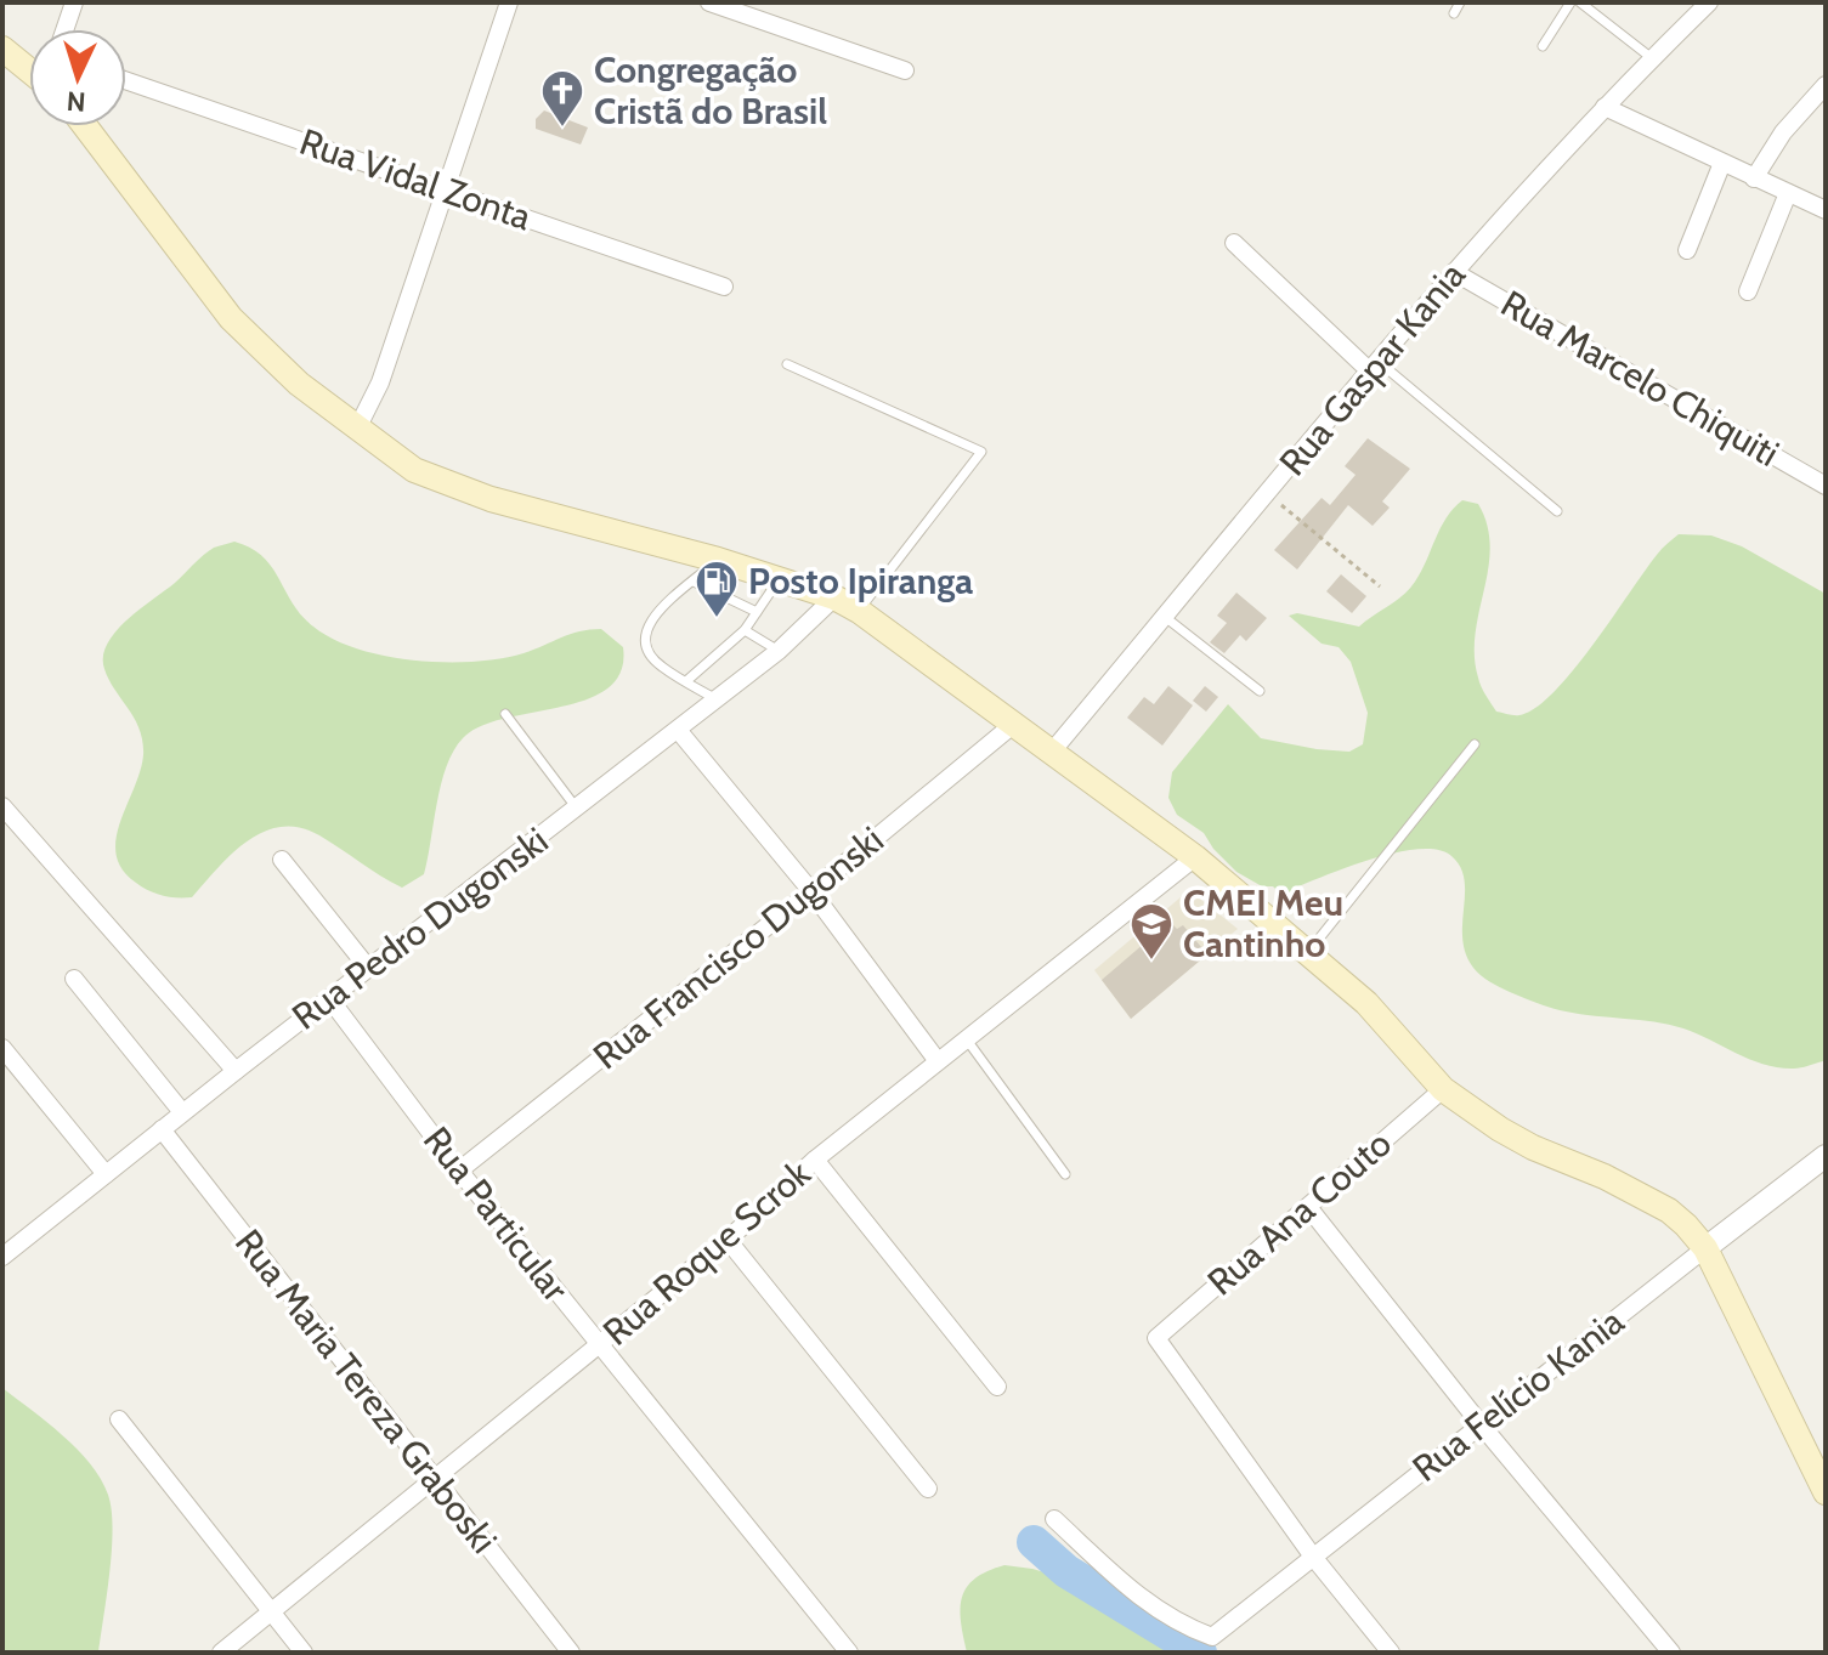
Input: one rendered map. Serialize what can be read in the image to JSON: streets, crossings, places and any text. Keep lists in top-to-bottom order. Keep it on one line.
{"streets":{"street":["Rua Vidal Zonta","Rua Gaspar Kania","Rua Marcelo Chiquiti","Rua Pedro Dugonski","Rua Francisco Dugonski","Rua Ana Couto","Rua Particular","Rua Roque Scrok","Rua Maria Tereza Graboski","Rua Felício Kania"]},"crossings":[["Rua Gaspar Kania","Rua Marcelo Chiquiti"],["Rua Pedro Dugonski","Rua Particular"],["Rua Pedro Dugonski","Rua Maria Tereza Graboski"],["Rua Francisco Dugonski","Rua Particular"],["Rua Ana Couto","Rua Felício Kania"],["Rua Particular","Rua Roque Scrok"],["Rua Roque Scrok","Rua Maria Tereza Graboski"]],"places":{"church":["Congregação Cristã do Brasil"],"fuel station":["Posto Ipiranga"],"school or university":["CMEI Meu Cantinho"]},"north":"bottom"}
